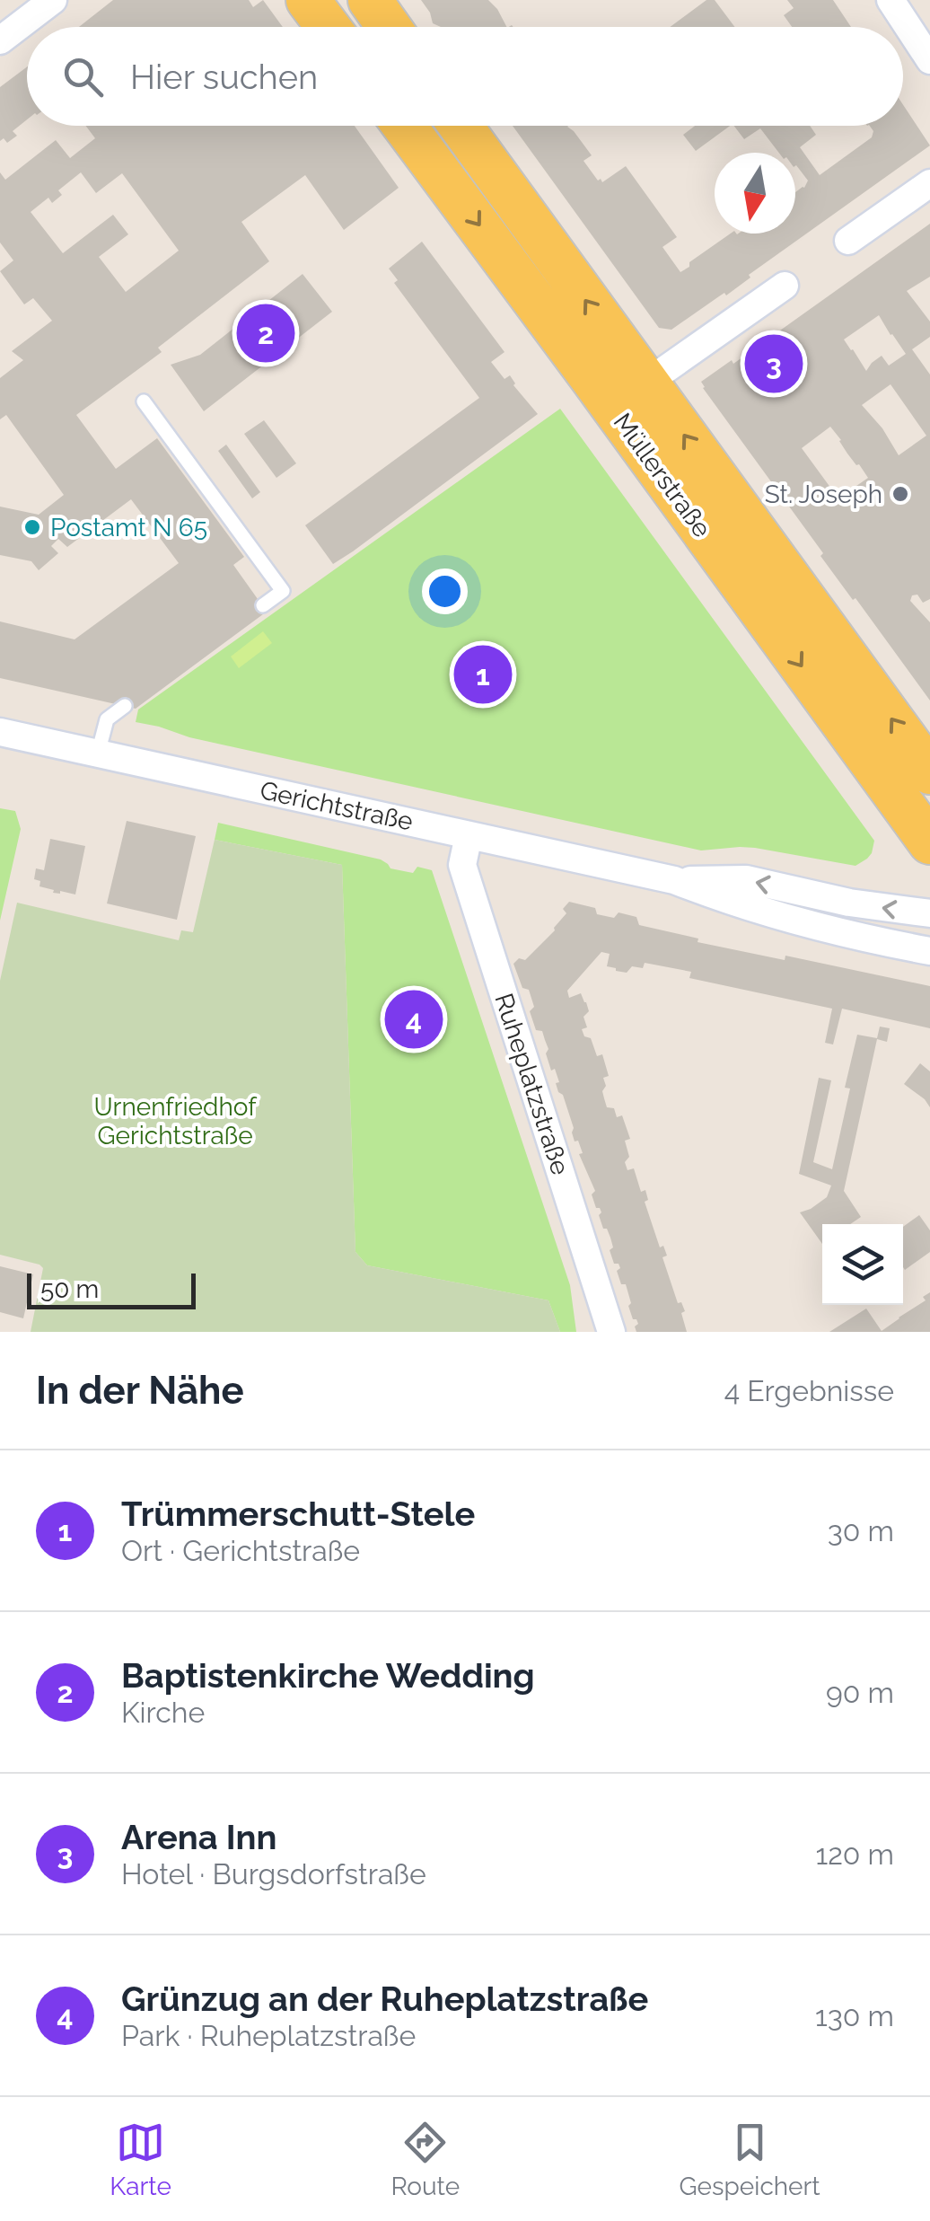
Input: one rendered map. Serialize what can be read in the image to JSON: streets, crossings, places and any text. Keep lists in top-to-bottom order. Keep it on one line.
{"streets":{"main road":["Müllerstraße"],"street":["Gerichtstraße","Ruheplatzstraße"]},"crossings":[["Gerichtstraße","Ruheplatzstraße"]],"parks":["Urnenfriedhof Gerichtstraße"],"places":["St. Joseph","Postamt N 65"],"scale_bar":"50 m","north":"bottom","page":{"search":"Hier suchen","pins":["2","3","1","4"],"scale":"50 m","heading":["In der Nähe","4 Ergebnisse"],"list":[{"mark":"1","name":"Trümmerschutt-Stele","note":"Ort · Gerichtstraße","value":"30 m"},{"mark":"2","name":"Baptistenkirche Wedding","note":"Kirche","value":"90 m"},{"mark":"3","name":"Arena Inn","note":"Hotel · Burgsdorfstraße","value":"120 m"},{"mark":"4","name":"Grünzug an der Ruheplatzstraße","note":"Park · Ruheplatzstraße","value":"130 m"}],"nav":["Karte","Route","Gespeichert"]}}
